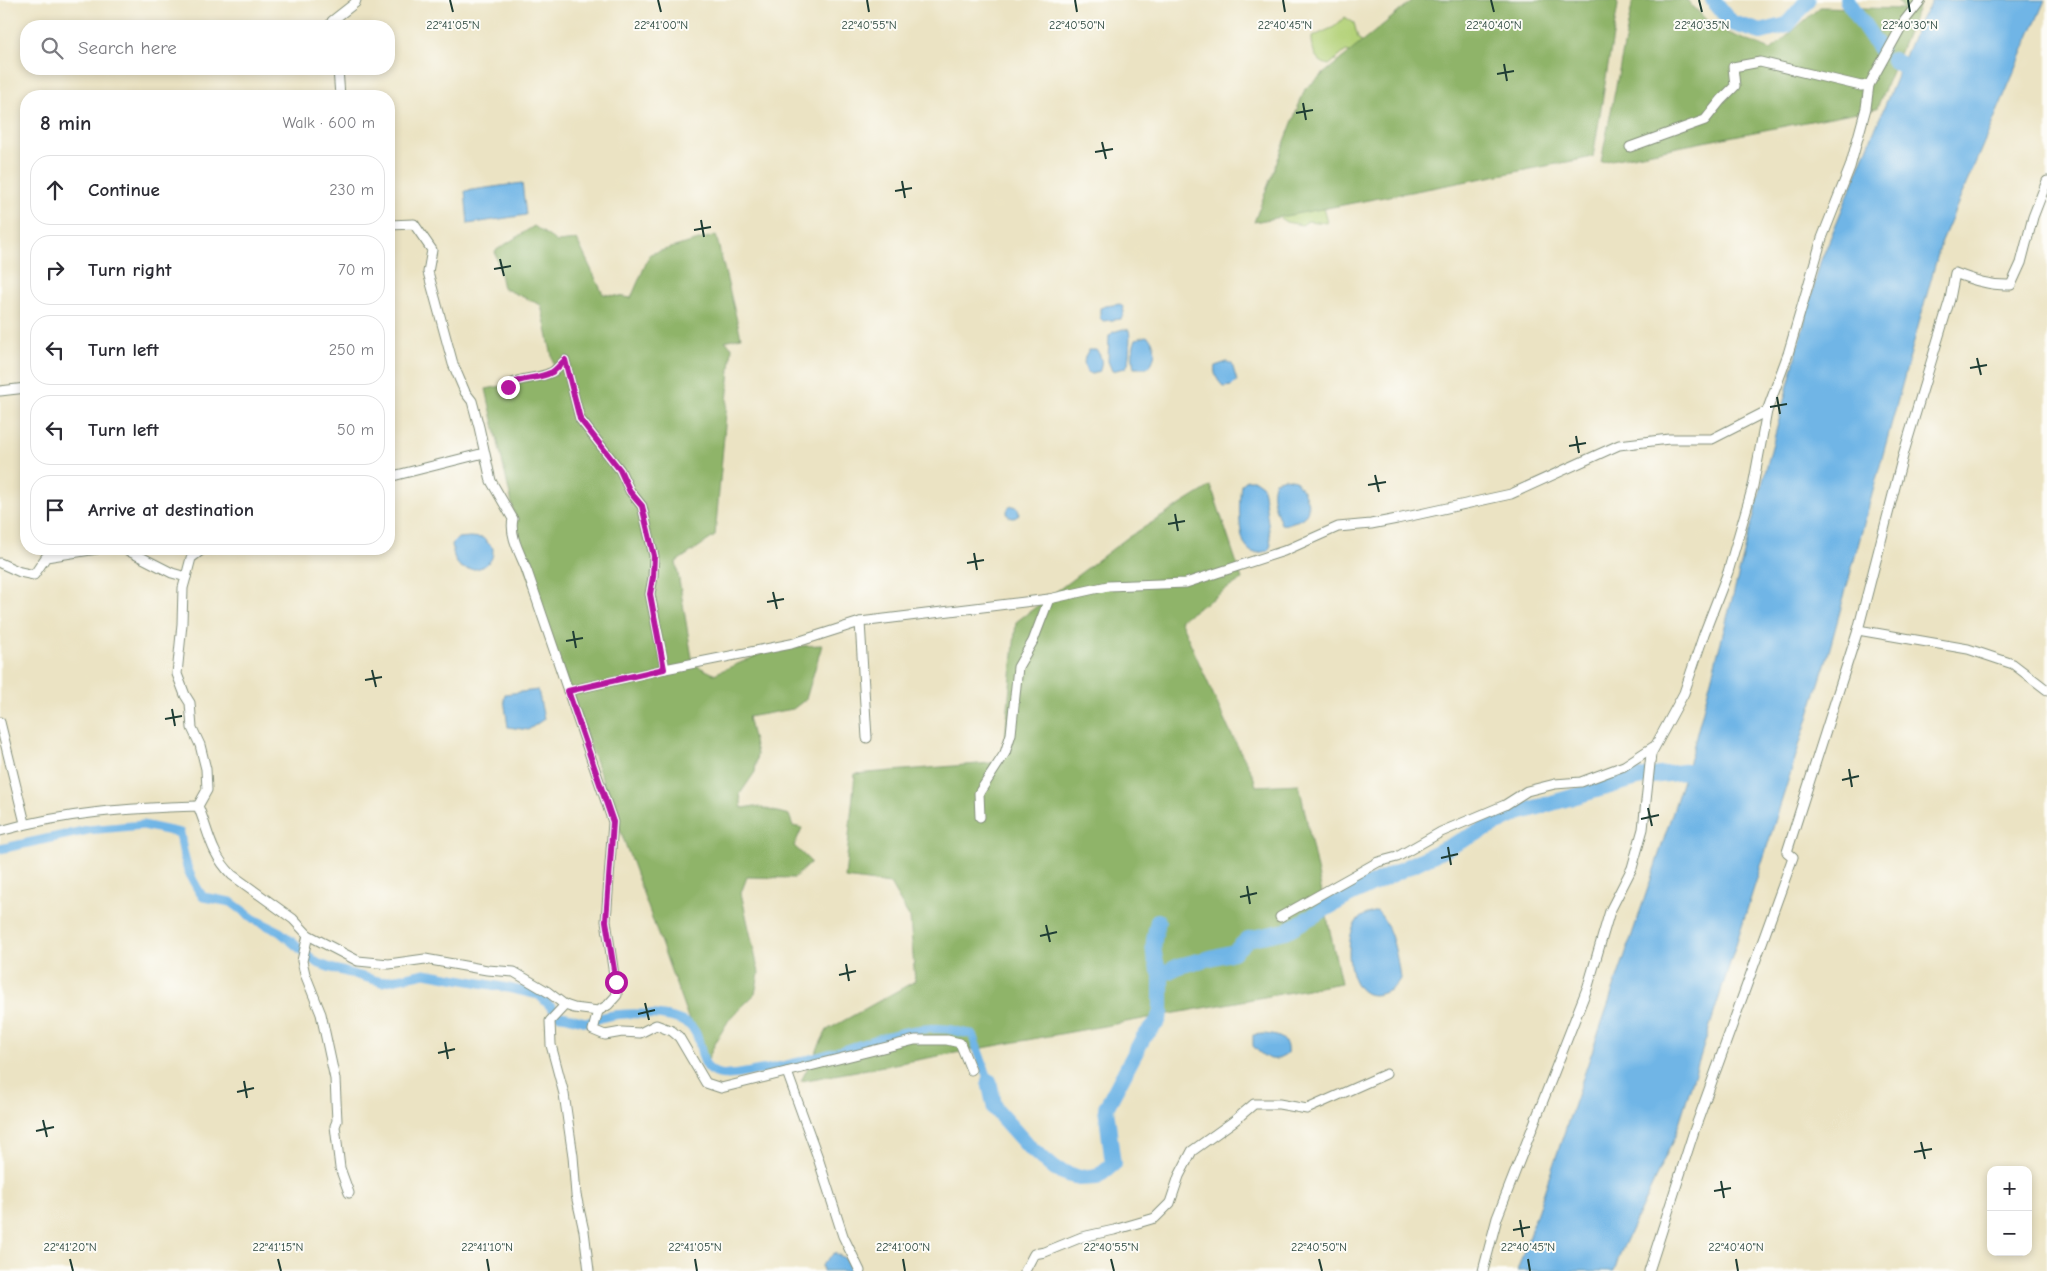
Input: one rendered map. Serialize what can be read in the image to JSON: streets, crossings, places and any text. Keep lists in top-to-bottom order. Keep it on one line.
{"page":{"search":"Search here","heading":["8 min","Walk · 600 m"],"list":[["Continue","230 m"],["Turn right","70 m"],["Turn left","250 m"],["Turn left","50 m"],"Arrive at destination"],"map_buttons":["+","−"]},"coordinates":["22°40'30\"N","22°41'05\"N","22°41'00\"N","22°40'55\"N","22°40'50\"N","22°40'45\"N","22°40'40\"N","22°40'35\"N","22°41'20\"N","22°41'15\"N","22°41'10\"N"]}
